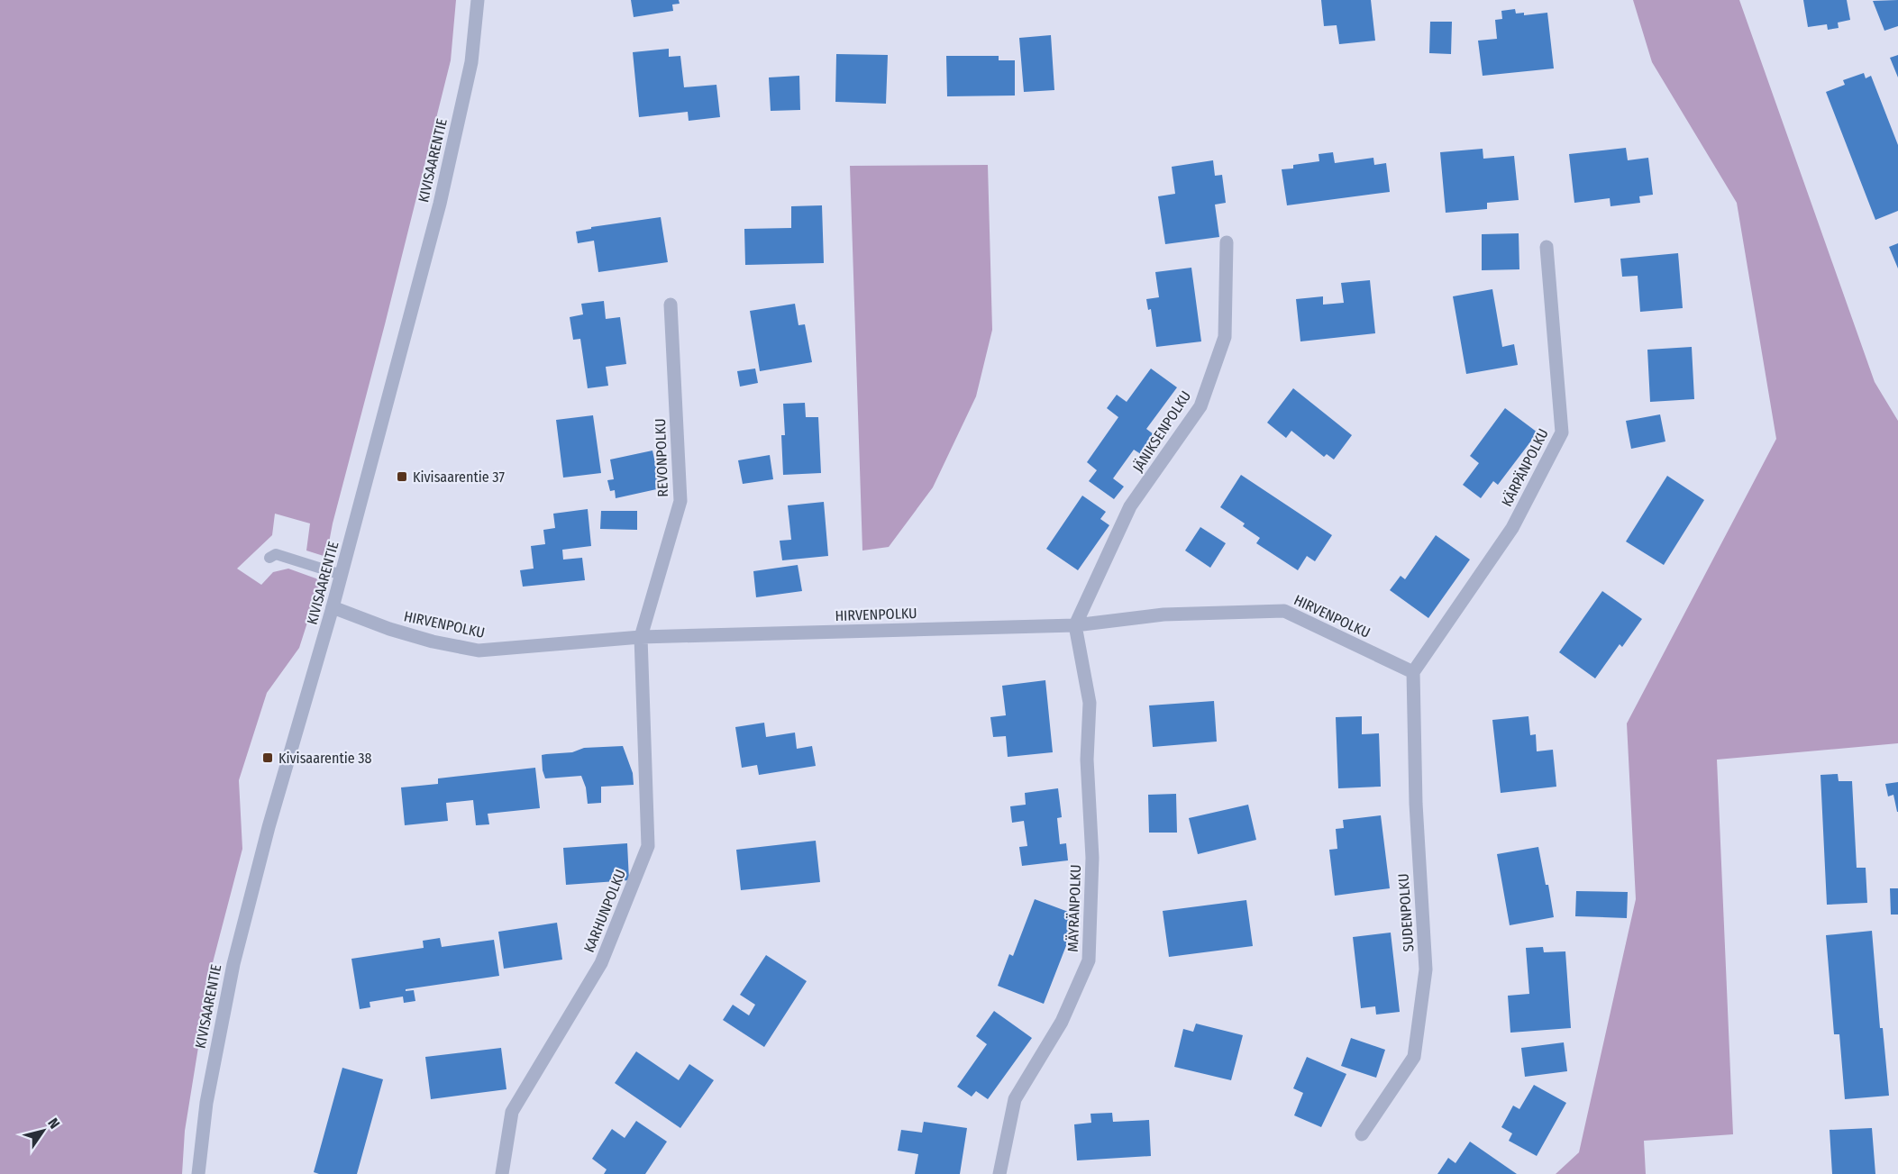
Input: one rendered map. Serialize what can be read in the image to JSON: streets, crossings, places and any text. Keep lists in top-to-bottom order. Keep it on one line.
{"streets":{"street":["KIVISAARENTIE","JÄNIKSENPOLKU","REVONPOLKU","KÄRPÄNPOLKU","HIRVENPOLKU","MÄYRÄNPOLKU","KARHUNPOLKU","SUDENPOLKU"]},"crossings":[["KIVISAARENTIE","HIRVENPOLKU"],["JÄNIKSENPOLKU","HIRVENPOLKU"],["JÄNIKSENPOLKU","MÄYRÄNPOLKU"],["REVONPOLKU","HIRVENPOLKU"],["REVONPOLKU","KARHUNPOLKU"],["KÄRPÄNPOLKU","HIRVENPOLKU"],["KÄRPÄNPOLKU","SUDENPOLKU"],["HIRVENPOLKU","MÄYRÄNPOLKU"],["HIRVENPOLKU","KARHUNPOLKU"],["HIRVENPOLKU","SUDENPOLKU"]],"places":{"transit":["Kivisaarentie 37","Kivisaarentie 38"]},"north":"top right"}
